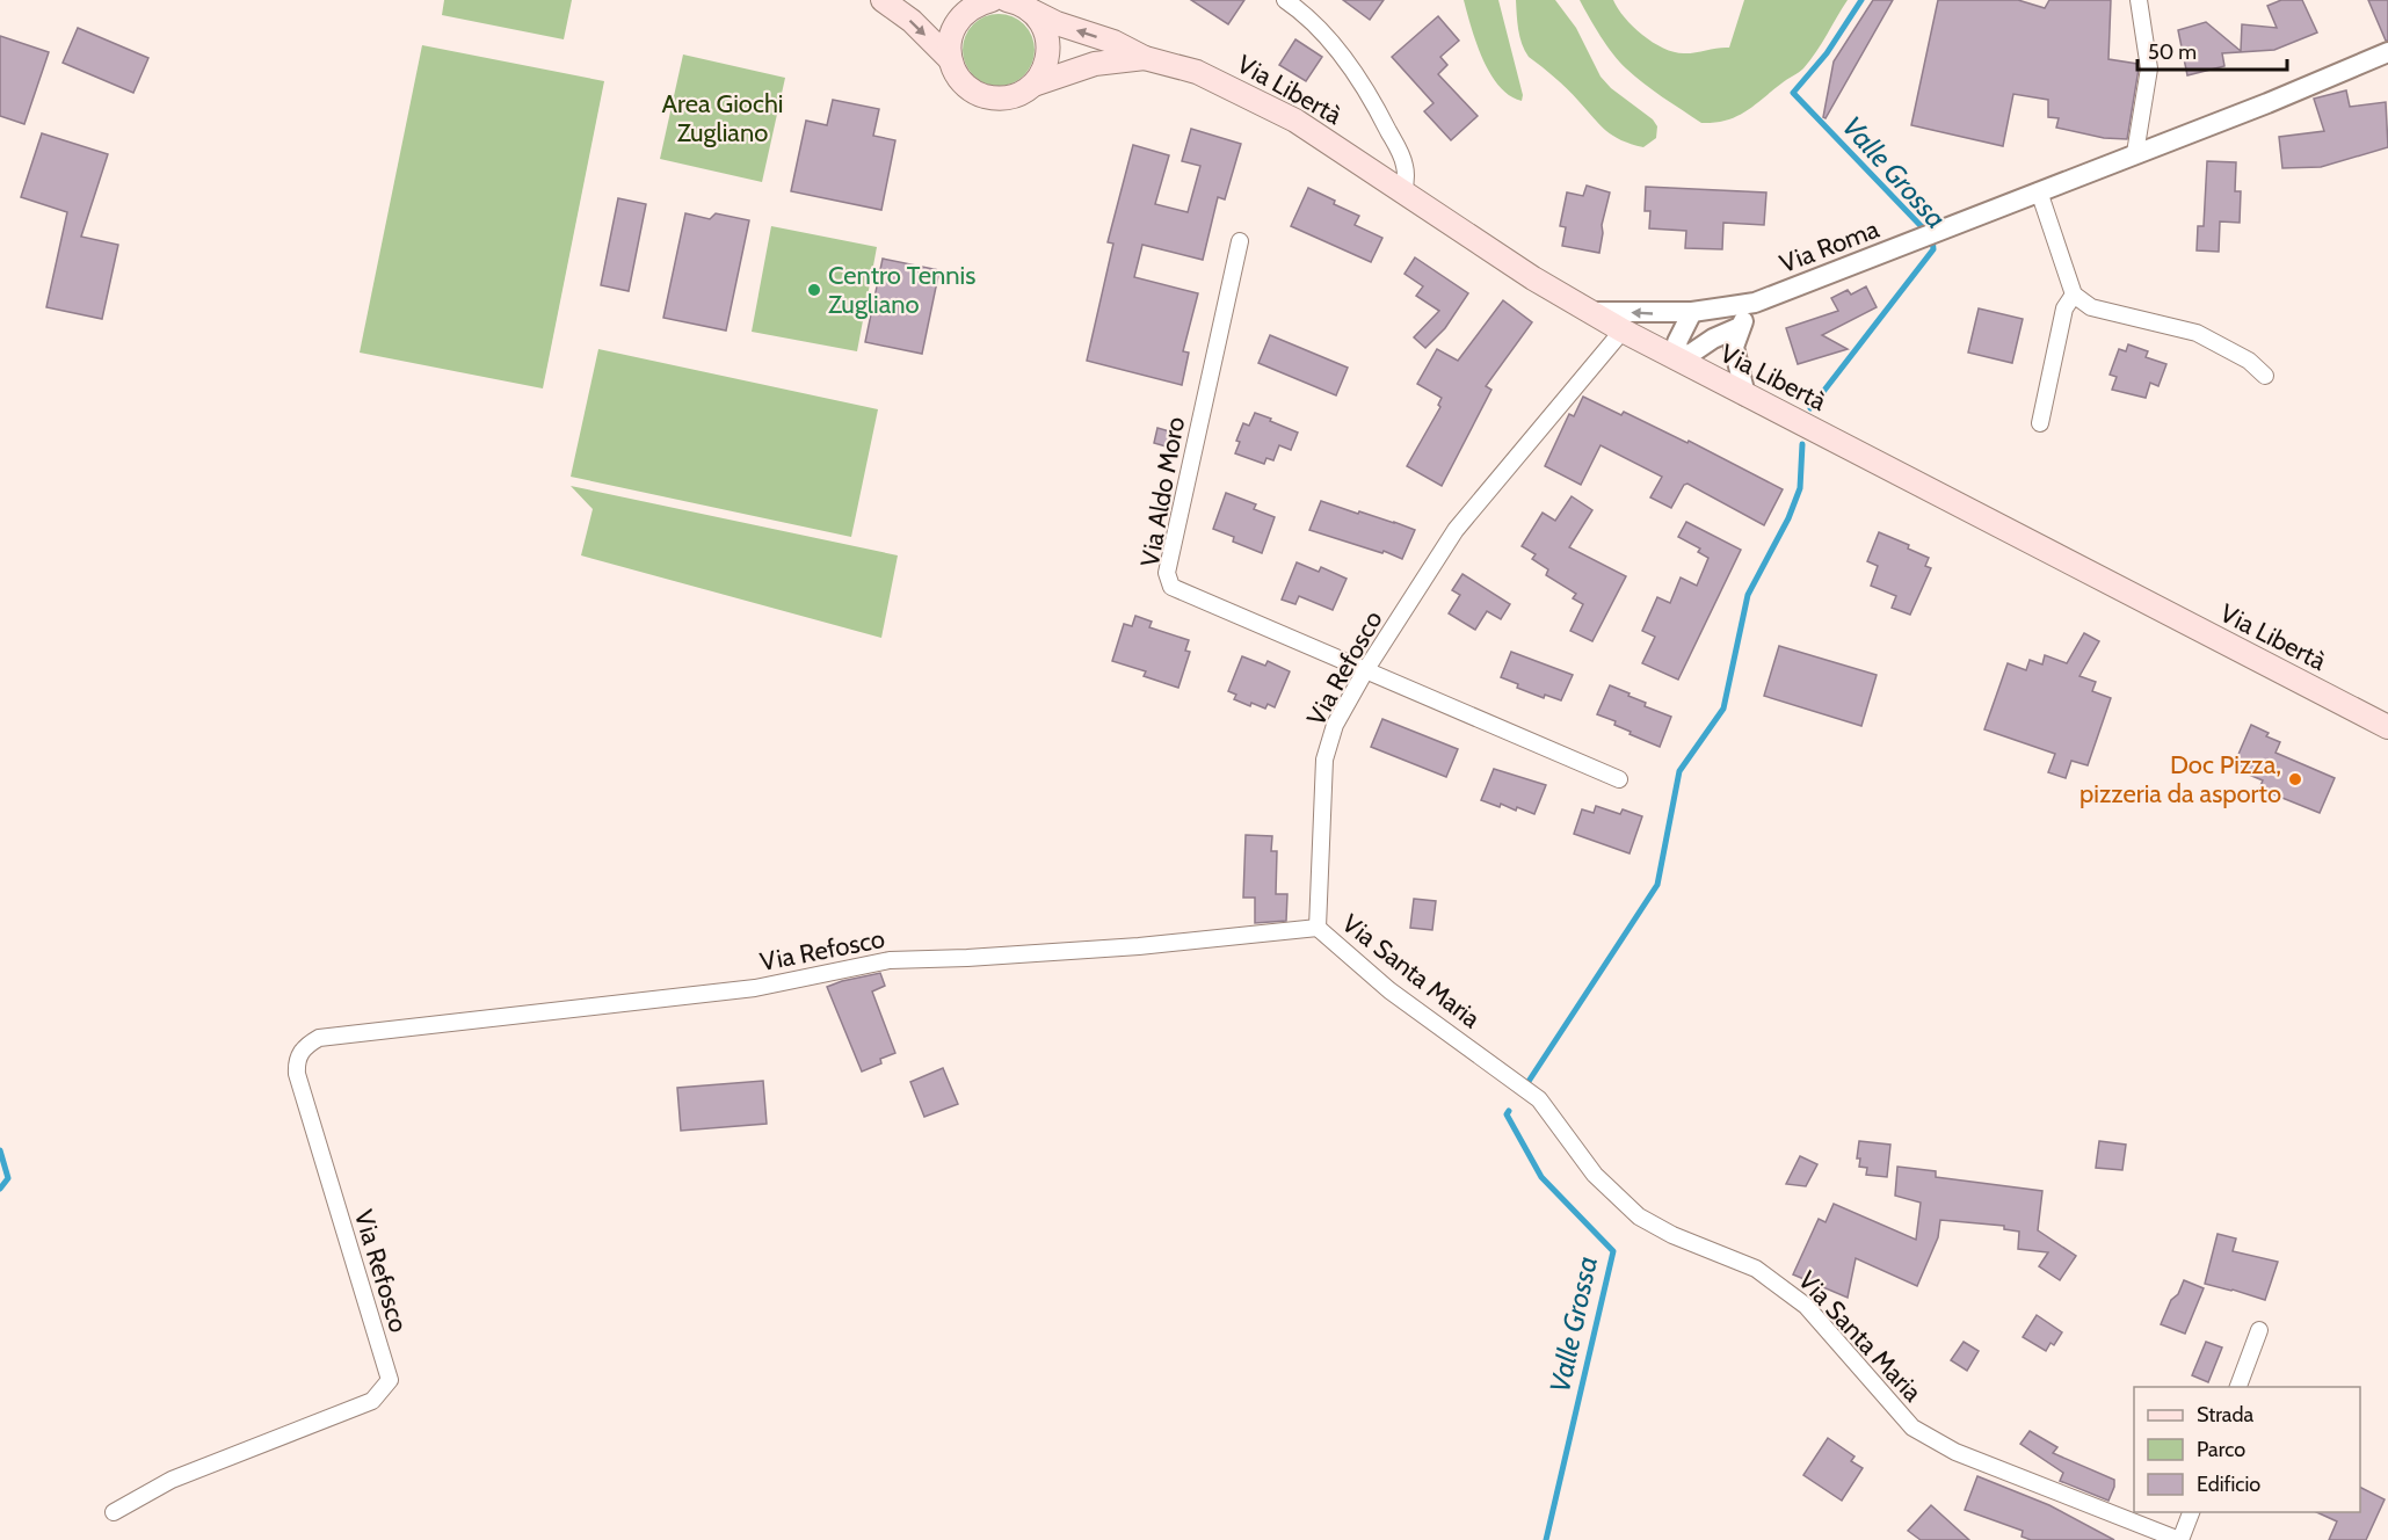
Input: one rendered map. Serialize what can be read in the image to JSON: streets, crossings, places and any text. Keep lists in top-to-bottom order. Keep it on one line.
{"streets":{"main road":["Via Libertà"],"street":["Via Roma","Via Aldo Moro","Via Refosco","Via Santa Maria"]},"crossings":[["Via Libertà","Via Roma"],["Via Libertà","Via Refosco"],["Via Aldo Moro","Via Refosco"],["Via Refosco","Via Santa Maria"]],"water":["Valle Grossa"],"parks":["Area Giochi Zugliano"],"places":["Centro Tennis Zugliano","Doc Pizza, pizzeria da asporto"],"legend":["Strada","Parco","Edificio"],"scale_bar":"50 m"}
